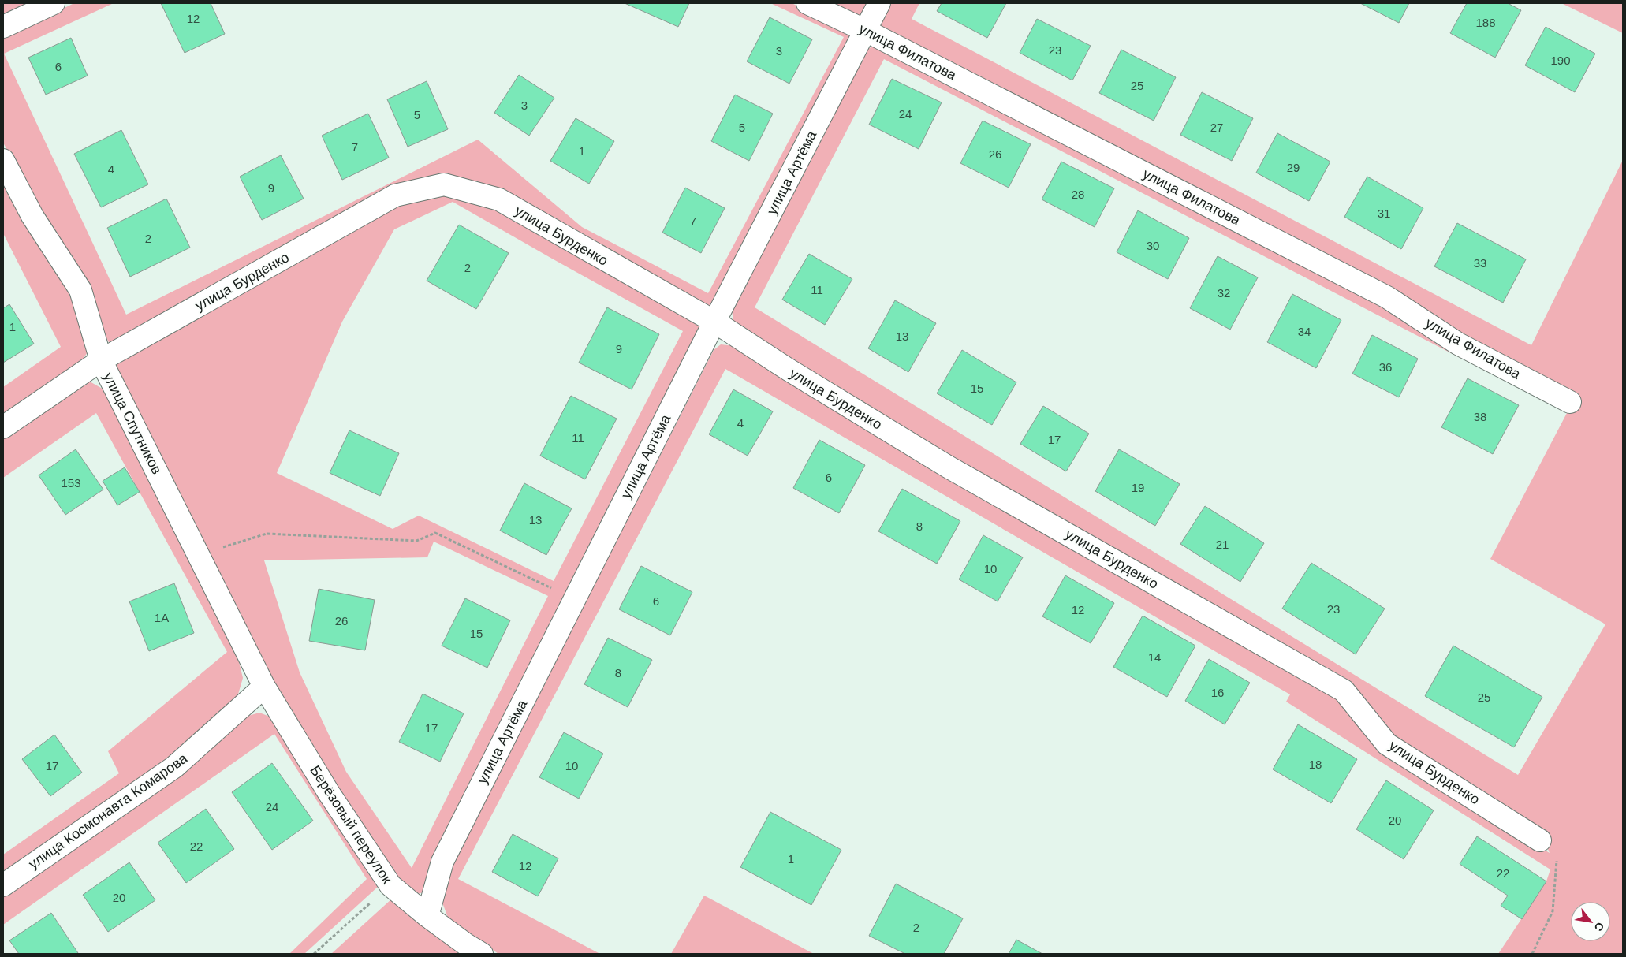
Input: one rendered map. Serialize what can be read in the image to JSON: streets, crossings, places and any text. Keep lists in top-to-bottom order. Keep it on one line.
{"streets":{"street":["улица Филатова","улица Артёма","улица Бурденко","улица Спутников","улица Космонавта Комарова","Берёзовый переулок"]},"crossings":[["улица Филатова","улица Артёма"],["улица Артёма","улица Бурденко"],["улица Артёма","Берёзовый переулок"],["улица Бурденко","улица Спутников"],["улица Спутников","улица Космонавта Комарова"],["улица Спутников","Берёзовый переулок"],["улица Космонавта Комарова","Берёзовый переулок"]],"house_numbers":["12","188","23","3","190","6","25","3","24","5","5","27","7","1","26","29","4","9","28","31","7","2","30","33","2","11","32","1","34","13","9","36","15","38","4","11","17","6","153","19","13","8","21","10","6","23","12","1А","26","15","14","8","16","25","17","18","17","10","24","20","22","1","12","22","20","2"],"north":"bottom right"}
